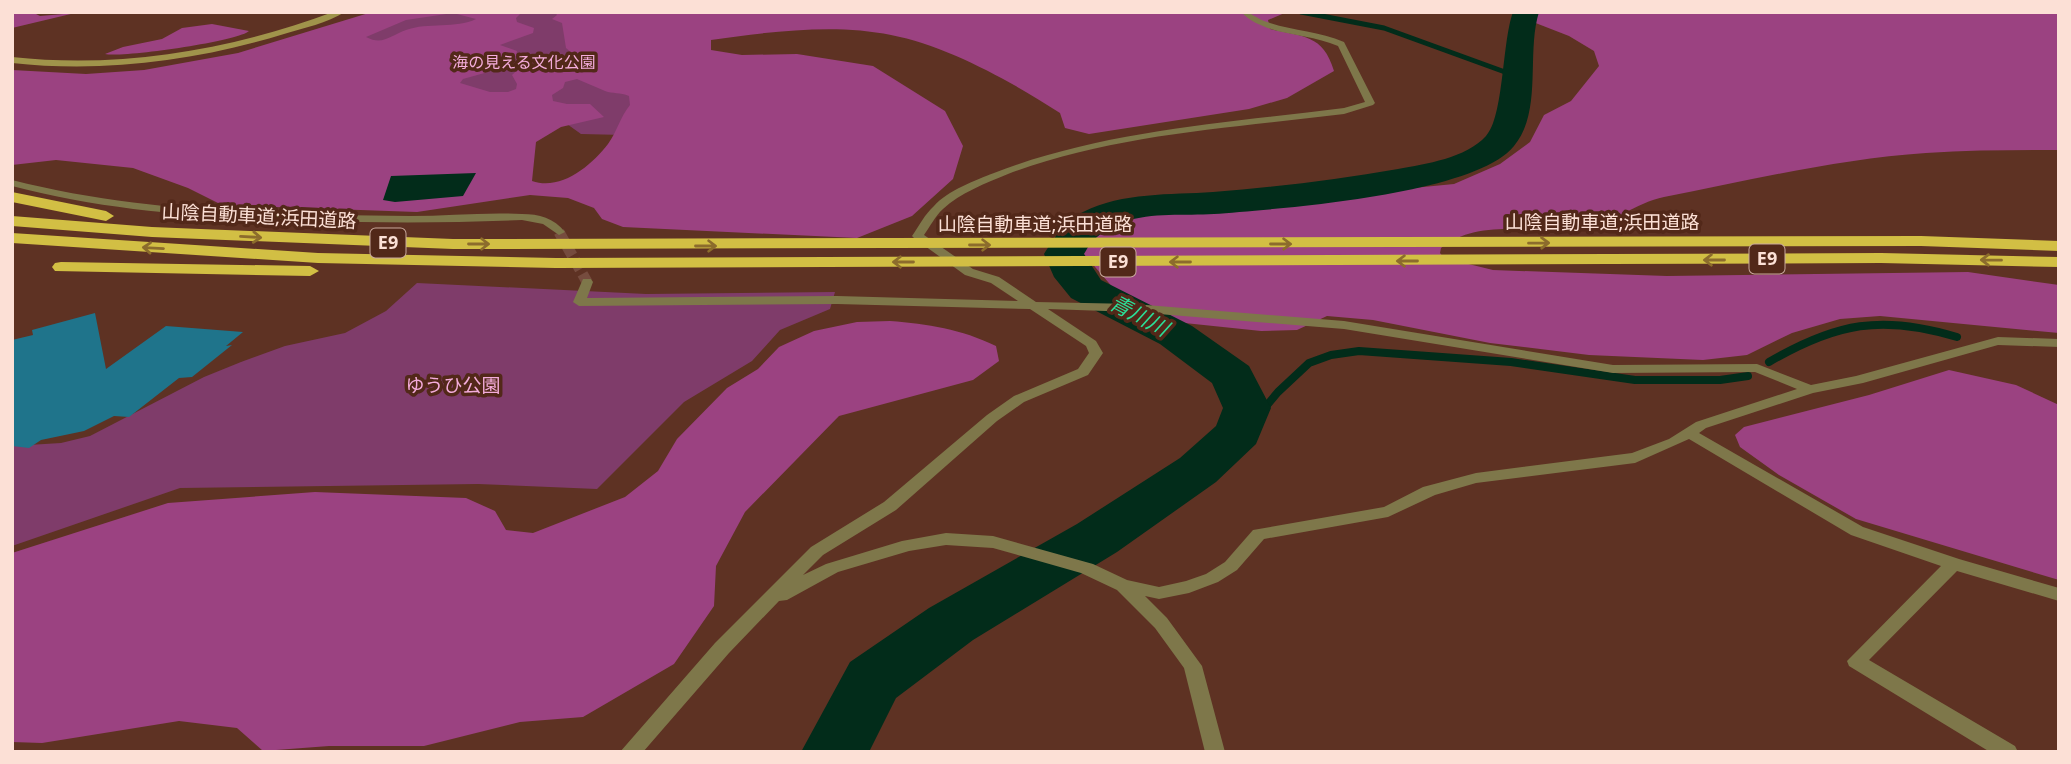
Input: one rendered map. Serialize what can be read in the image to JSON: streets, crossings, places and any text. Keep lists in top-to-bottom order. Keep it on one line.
{"streets":{"highway":["山陰自動車道;浜田道路","E9"]},"water":["青川川"],"parks":["海の見える文化公園","ゆうひ公園"]}
